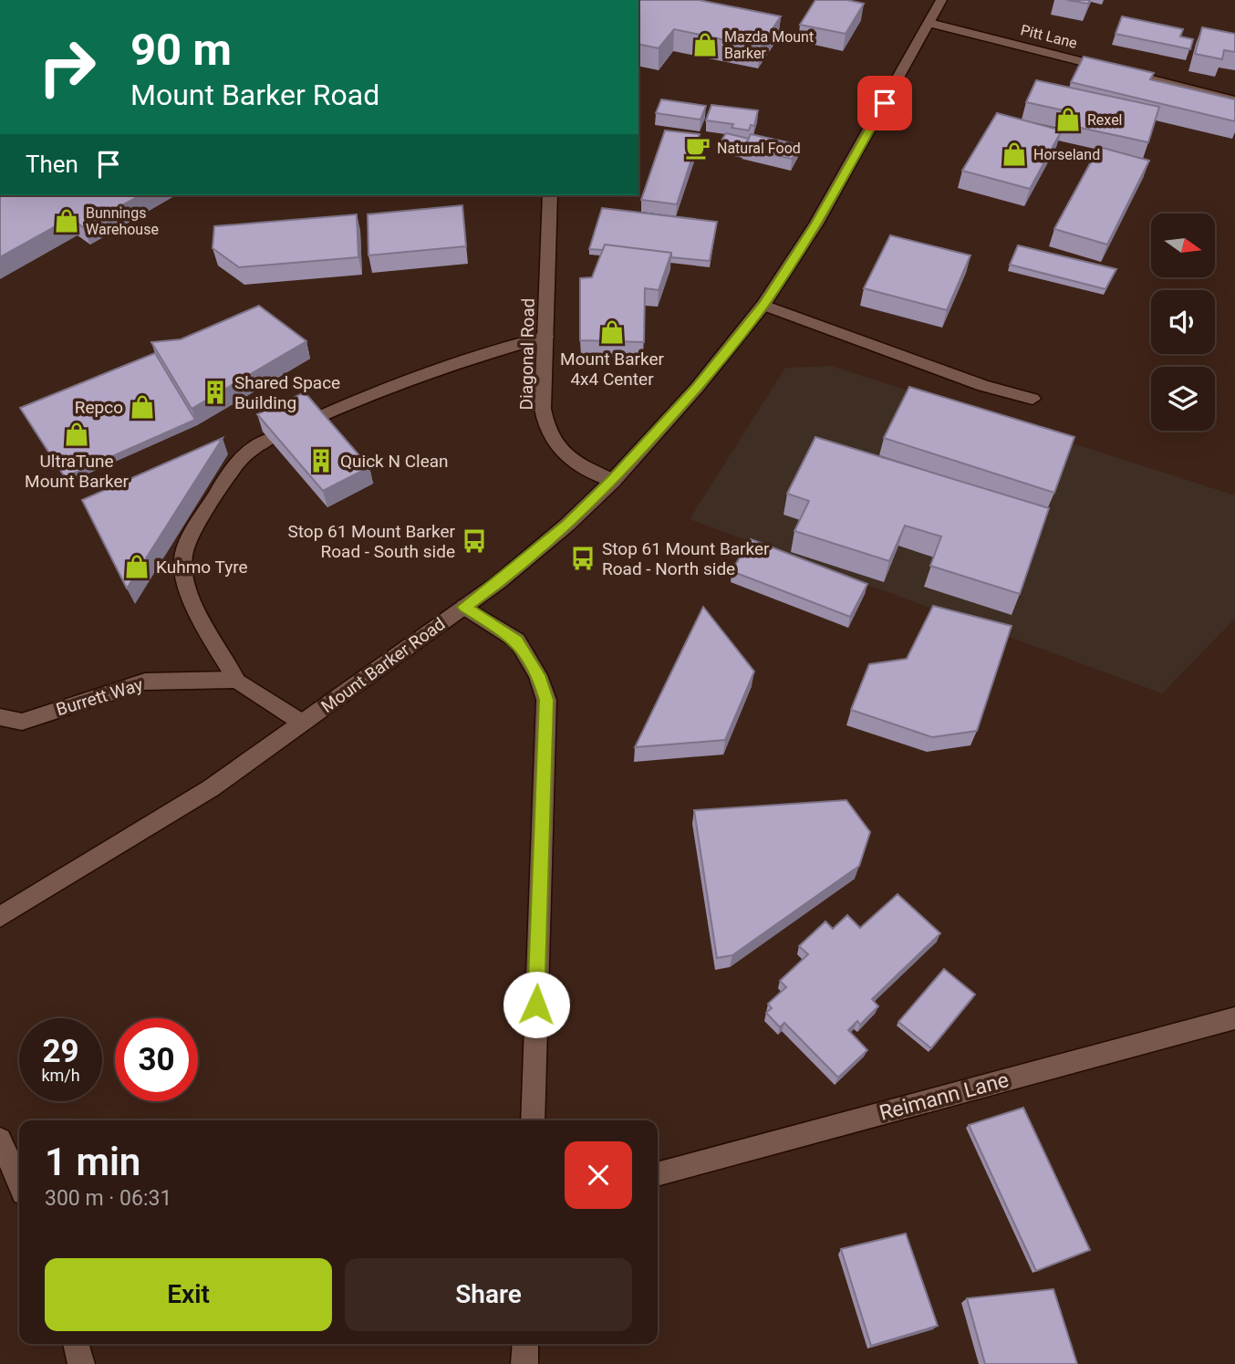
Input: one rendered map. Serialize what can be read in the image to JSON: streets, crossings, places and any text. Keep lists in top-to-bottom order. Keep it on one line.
{"streets":{"street":["Pitt Lane","Diagonal Road","Mount Barker Road","Burrett Way","Reimann Lane"]},"crossings":[["Pitt Lane","Mount Barker Road"],["Diagonal Road","Mount Barker Road"]],"places":{"shop":["Mazda Mount Barker","Rexel","Horseland","Bunnings Warehouse","Mount Barker 4x4 Center","Repco","UltraTune Mount Barker","Kuhmo Tyre"],"cafe":["Natural Food"],"building":["Shared Space Building","Quick N Clean"],"bus stop":["Stop 61 Mount Barker Road - South side","Stop 61 Mount Barker Road - North side"]},"north":"right","page":{"turn":["90 m","Mount Barker Road"],"then":"Then","speed":"29 km/h","limit":"30","heading":["1 min","300 m · 06:31"],"buttons":["Exit","Share"]}}
